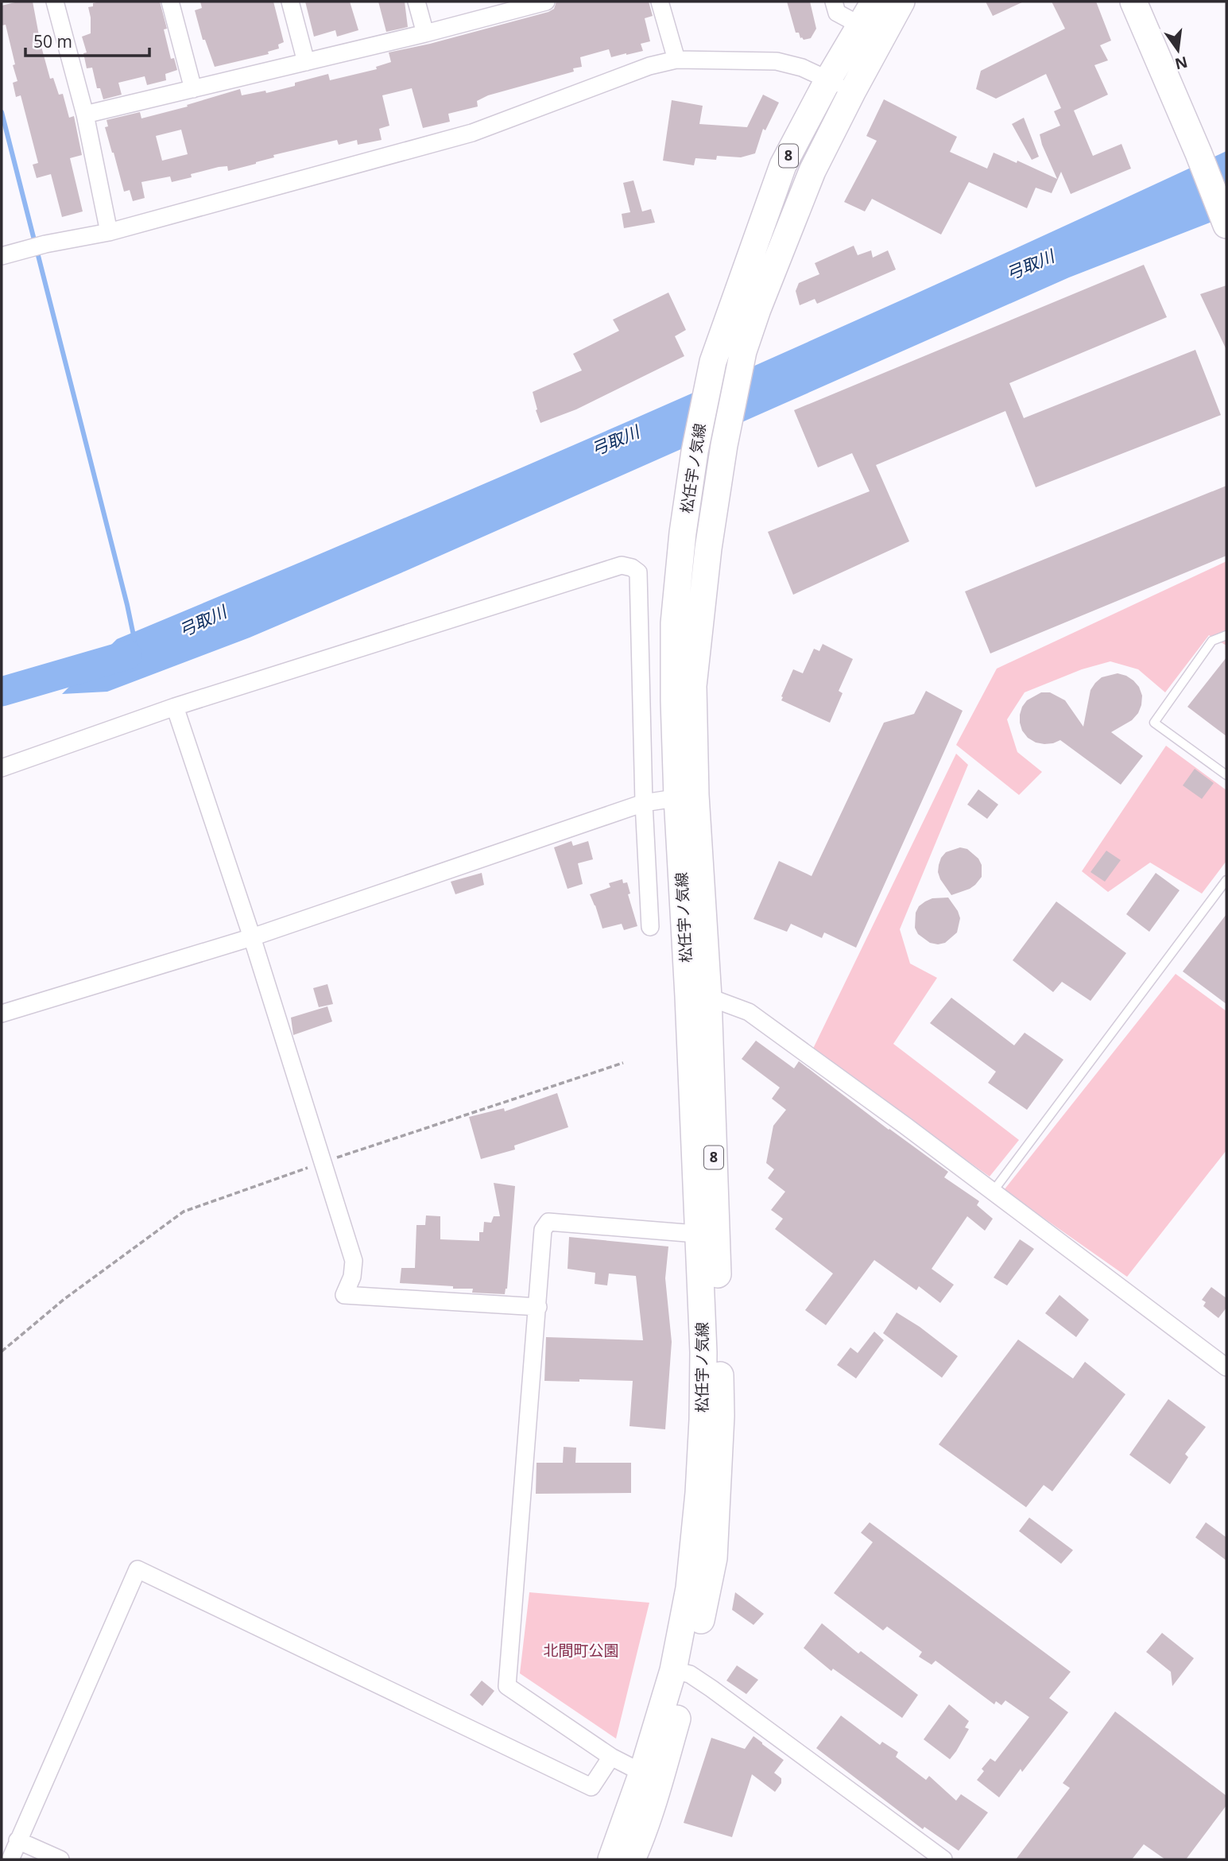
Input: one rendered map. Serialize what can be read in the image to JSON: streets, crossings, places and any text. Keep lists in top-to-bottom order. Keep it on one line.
{"streets":{"main road":["8","松任宇ノ気線"]},"water":["弓取川"],"parks":["北間町公園"],"scale_bar":"50 m","north":"bottom"}
